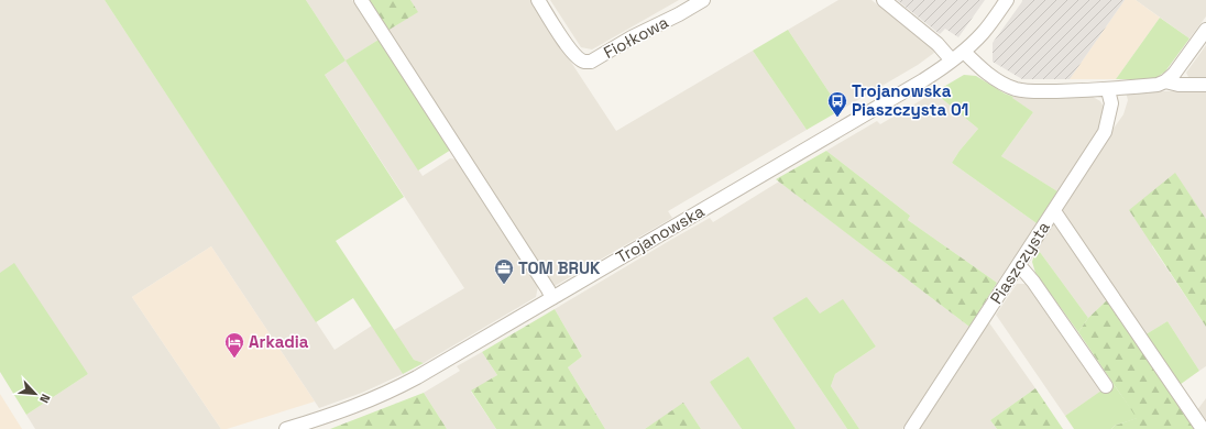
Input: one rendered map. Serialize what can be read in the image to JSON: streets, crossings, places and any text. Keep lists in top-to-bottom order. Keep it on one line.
{"streets":{"street":["Fiołkowa","Trojanowska","Piaszczysta"]},"places":{"bus stop":["Trojanowska Piaszczysta 01"],"office":["TOM BRUK"],"hotel":["Arkadia"]},"north":"bottom right"}
